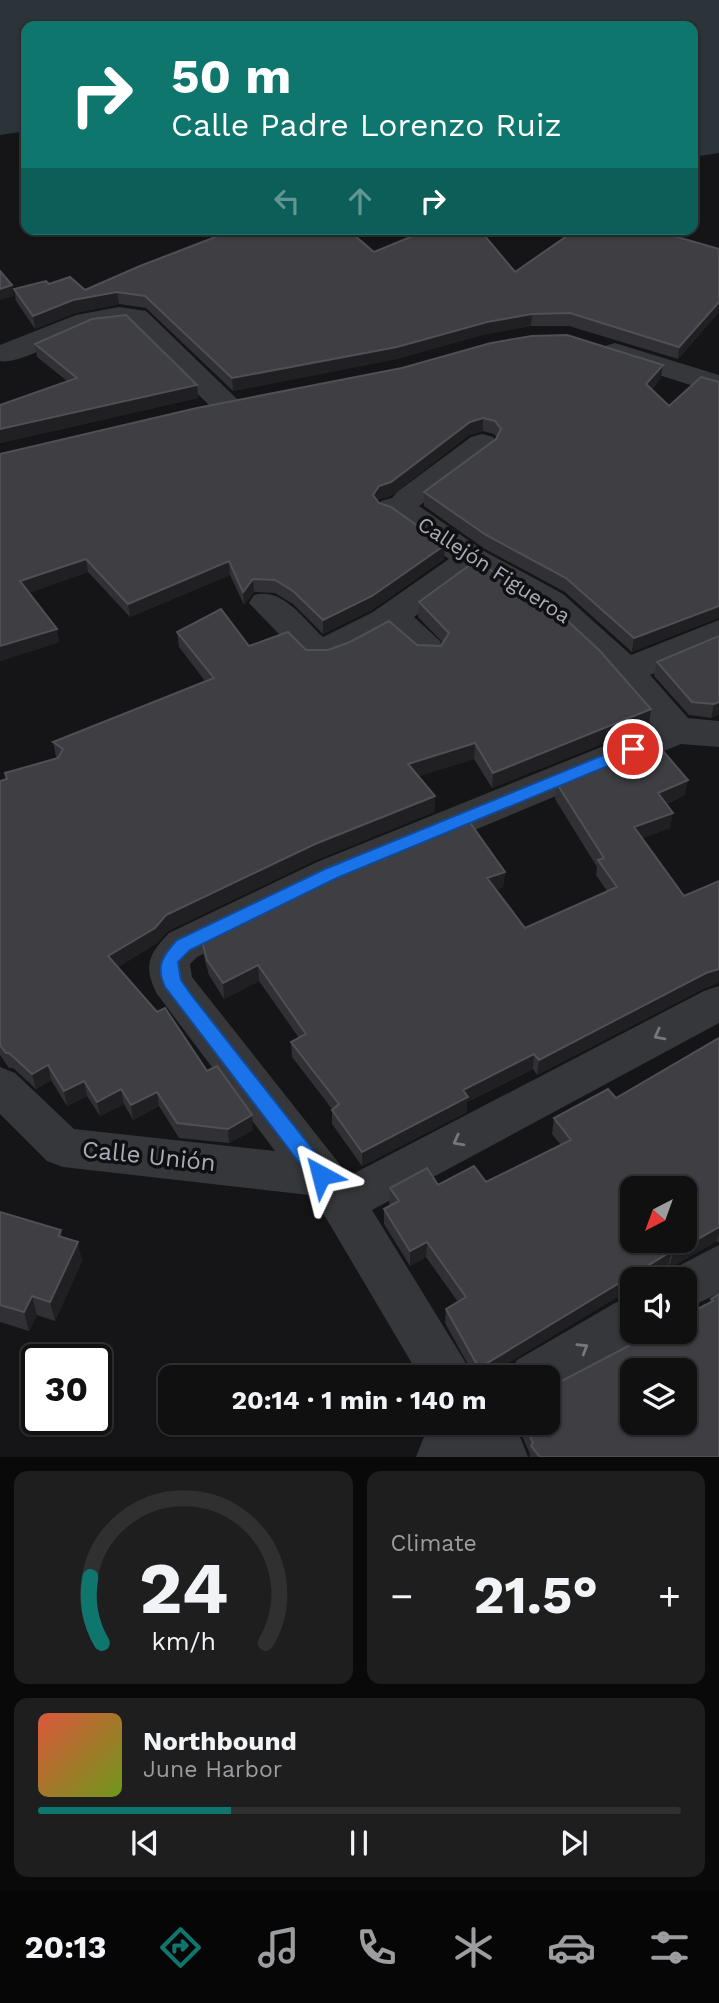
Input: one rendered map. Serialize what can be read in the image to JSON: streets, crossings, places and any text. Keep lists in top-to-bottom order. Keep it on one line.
{"streets":{"street":["Callejón Figueroa","Calle Unión"]},"north":"bottom left","page":{"turn":["50 m","Calle Padre Lorenzo Ruiz"],"limit":"30","trip":"20:14 · 1 min · 140 m","tile":"Climate","heat":["−","21.5°","+"],"song":["Northbound","June Harbor"],"tabs":"20:13","gauge":["24","km/h"]}}
